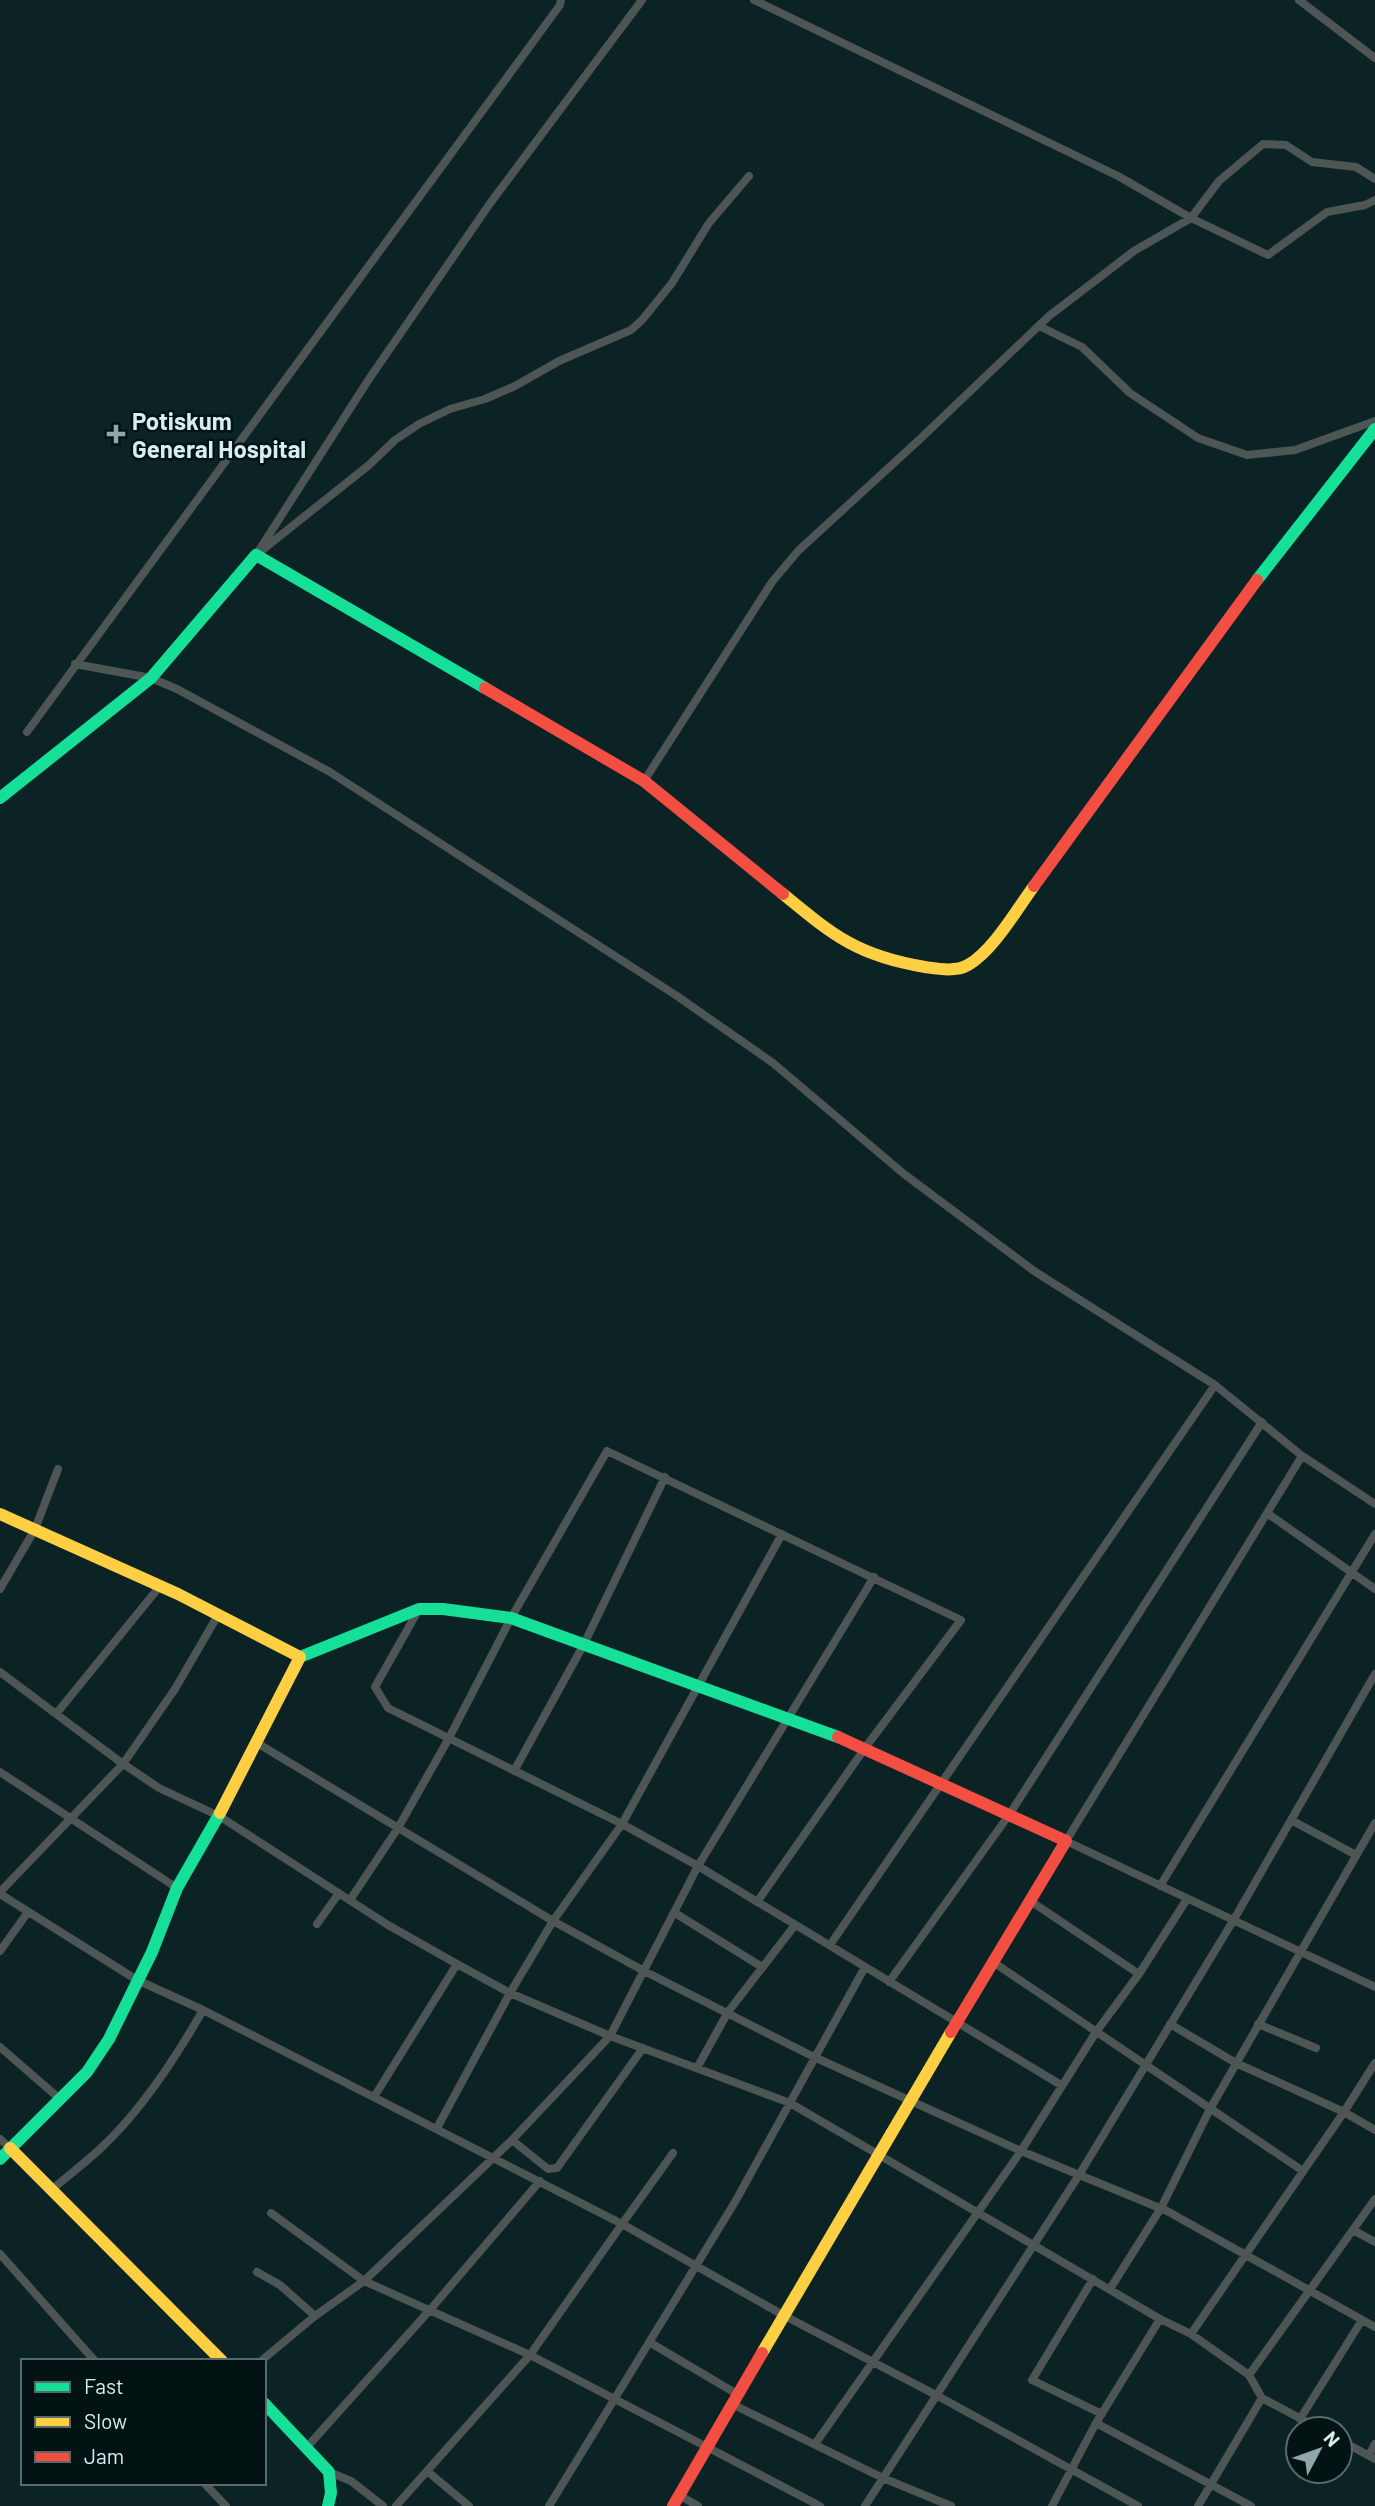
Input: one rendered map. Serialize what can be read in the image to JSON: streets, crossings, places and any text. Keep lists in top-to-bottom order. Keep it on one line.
{"places":{"health":["Potiskum General Hospital"]},"legend":["Fast","Slow","Jam"],"north":"top right"}
